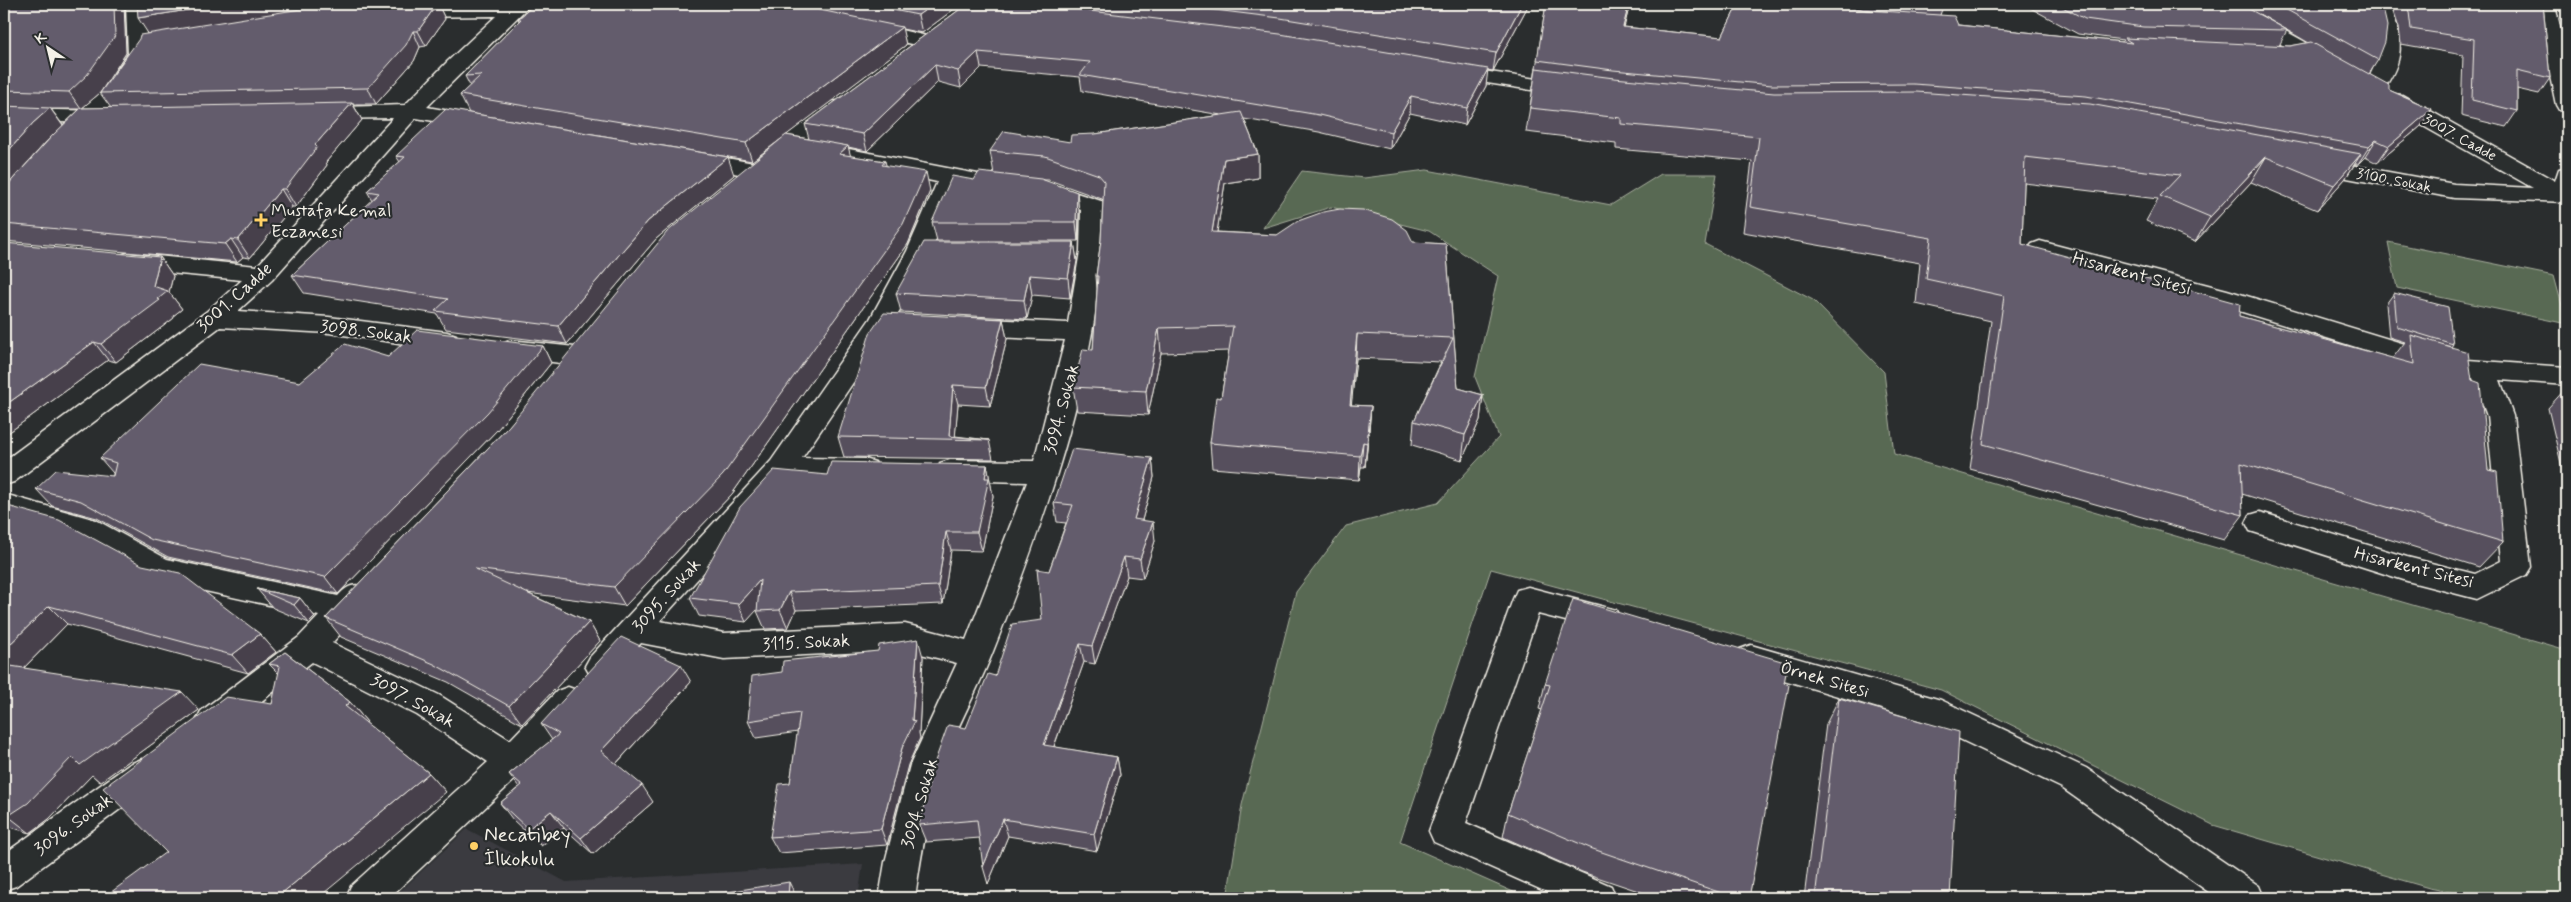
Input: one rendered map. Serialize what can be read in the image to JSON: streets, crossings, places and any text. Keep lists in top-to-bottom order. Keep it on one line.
{"streets":{"street":["3007. Cadde","3100. Sokak","Hisarkent Sitesi","3001. Cadde","3098. Sokak","3094. Sokak","3095. Sokak","3115. Sokak","Örnek Sitesi","3097. Sokak","3096. Sokak"]},"crossings":[["3007. Cadde","3100. Sokak"],["3001. Cadde","3098. Sokak"],["3094. Sokak","3095. Sokak"],["3094. Sokak","3115. Sokak"],["3095. Sokak","3115. Sokak"],["3095. Sokak","3097. Sokak"]],"places":{"health":["Mustafa Kemal Eczanesi"],"other":["Necatibey İlkokulu"]},"north":"top left"}
